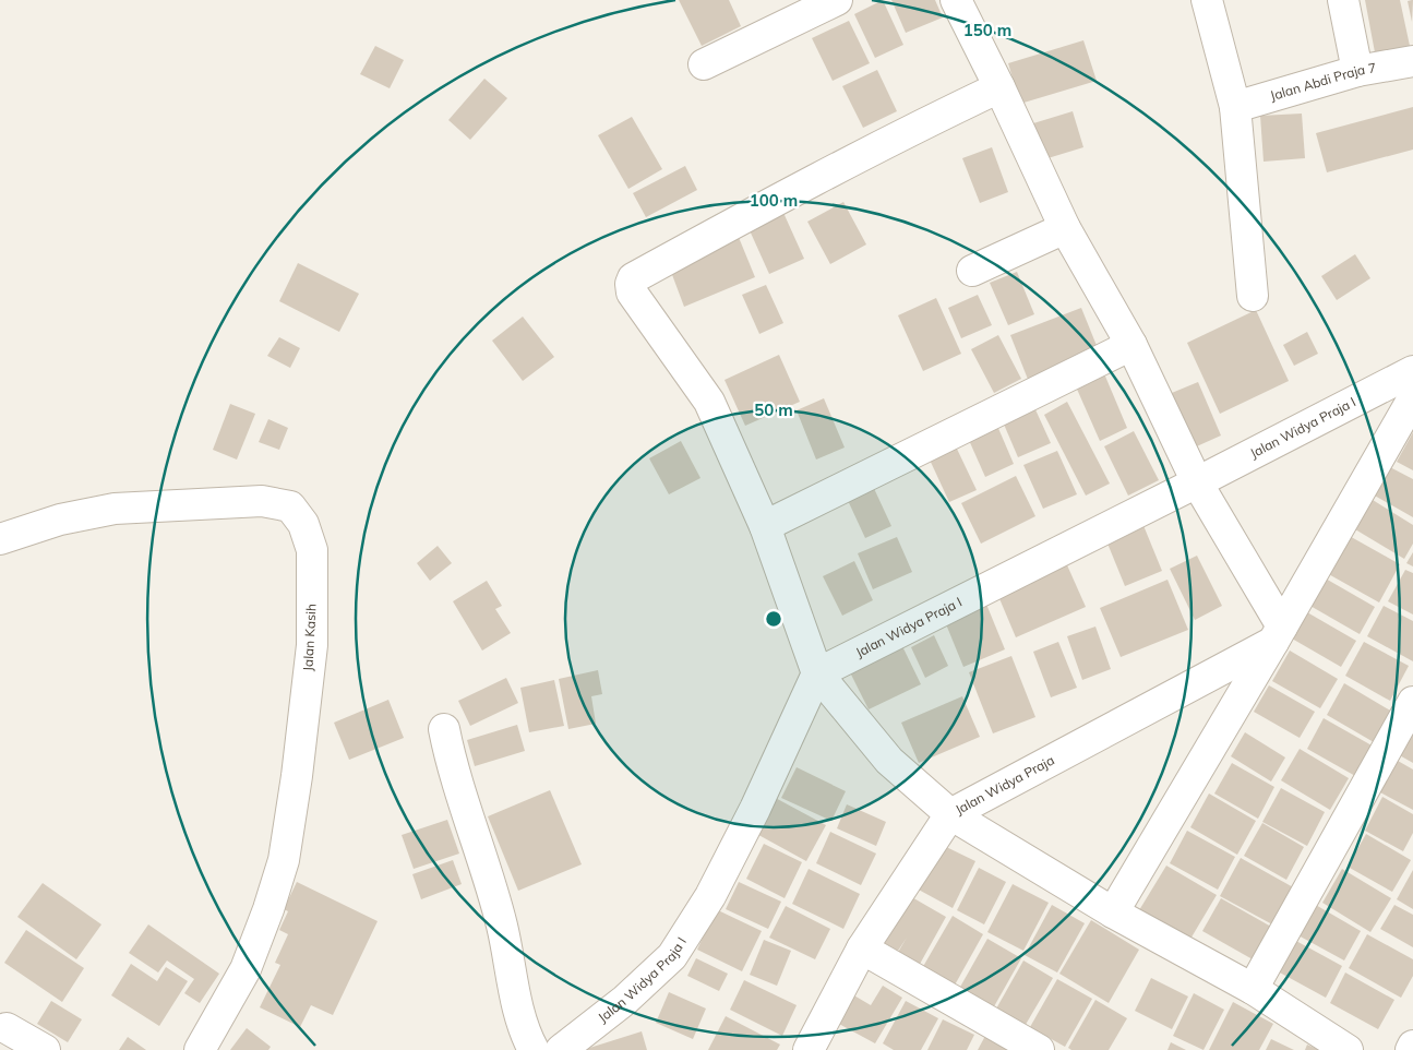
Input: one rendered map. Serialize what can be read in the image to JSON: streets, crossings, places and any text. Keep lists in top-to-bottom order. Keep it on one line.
{"streets":{"street":["Jalan Abdi Praja 7","Jalan Widya Praja I","Jalan Kasih","Jalan Widya Praja"]},"rings":["150 m","100 m","50 m"]}
